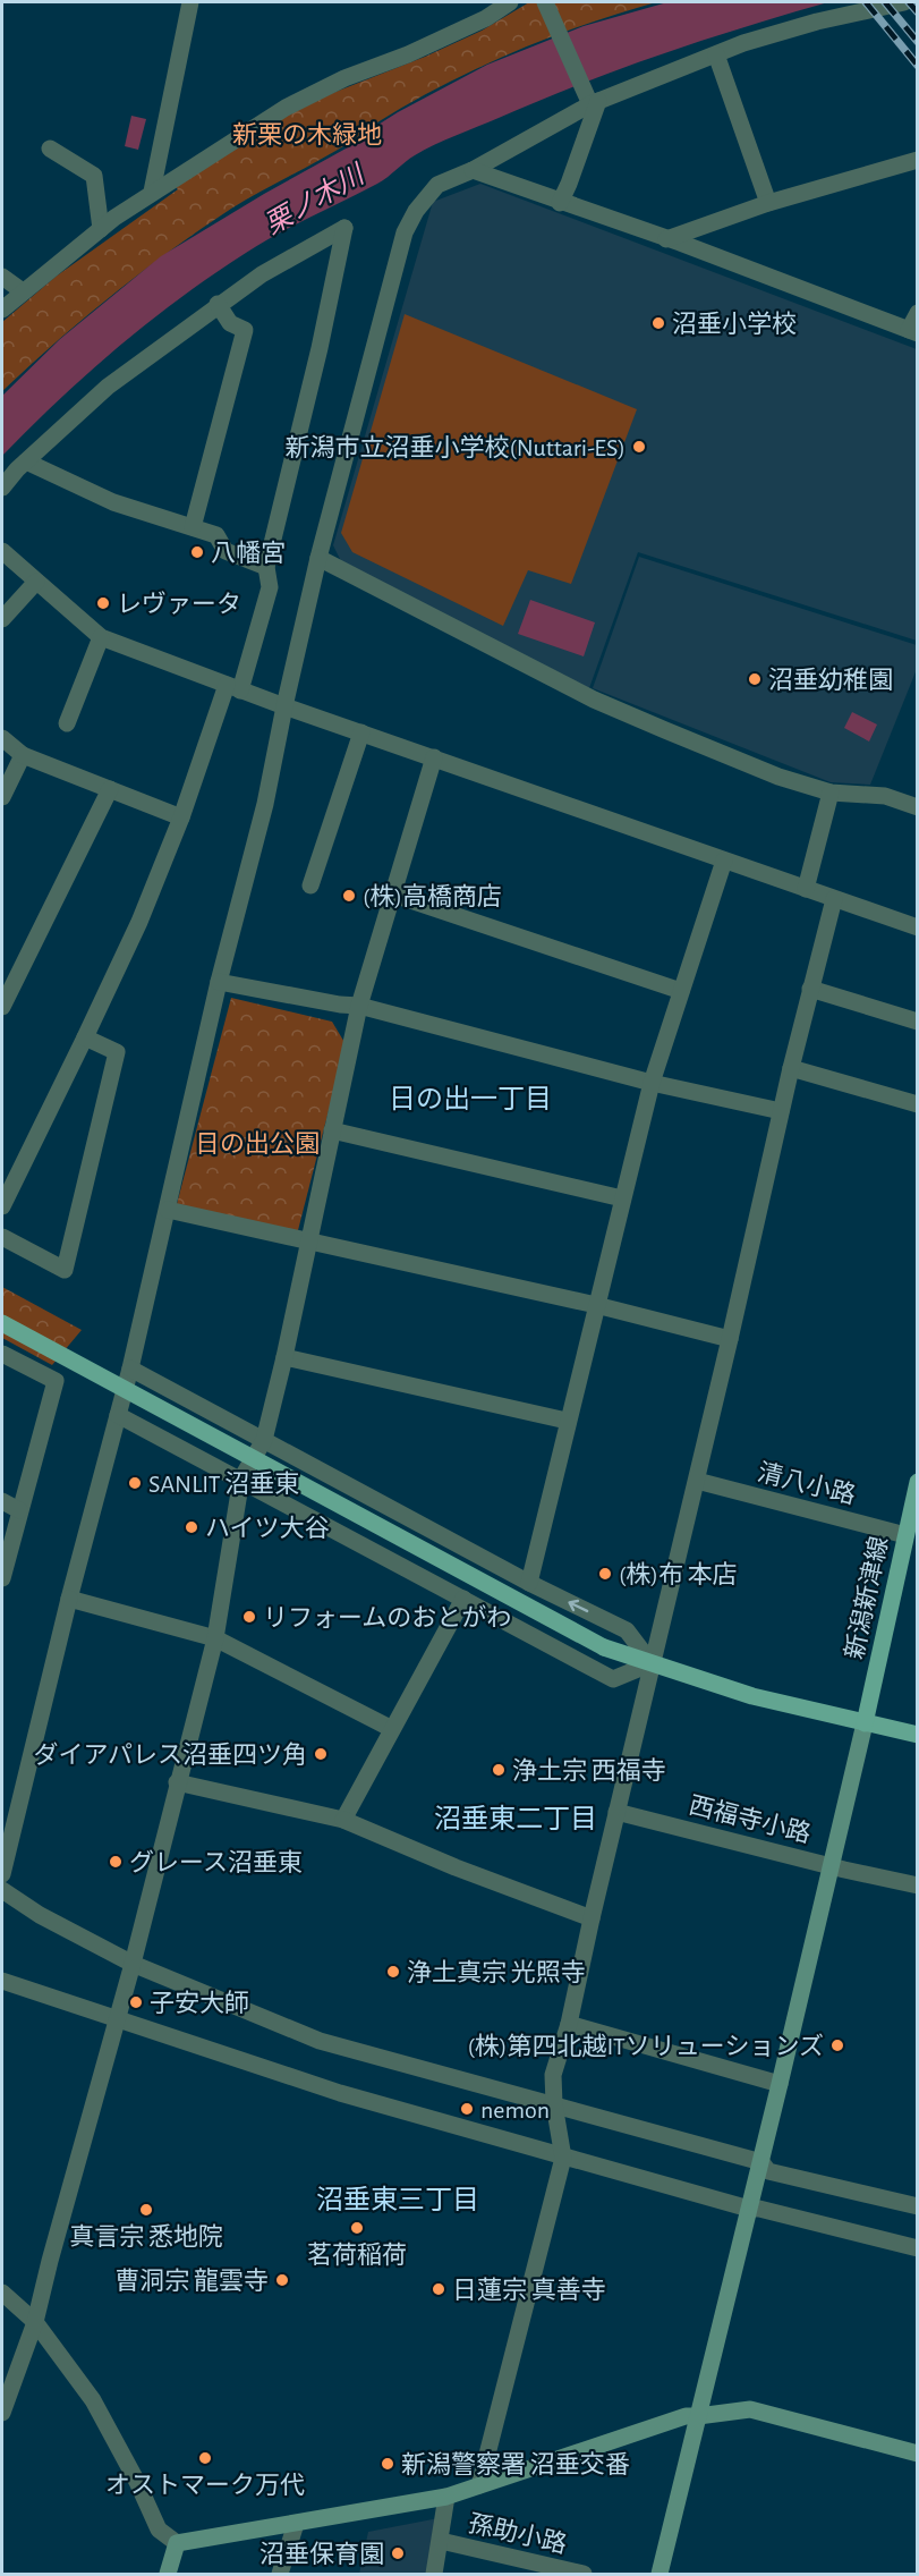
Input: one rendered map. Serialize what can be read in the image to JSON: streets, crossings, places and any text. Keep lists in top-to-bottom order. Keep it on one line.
{"streets":{"main road":["新潟新津線"],"street":["清八小路","西福寺小路","孫助小路"]},"crossings":[["清八小路","新潟新津線"]],"districts":["日の出一丁目","沼垂東二丁目","沼垂東三丁目"],"water":["栗ノ木川"],"parks":["新栗の木緑地","日の出公園"],"places":["沼垂小学校","新潟市立沼垂小学校(Nuttari-ES)","八幡宮","レヴァータ","沼垂幼稚園","(株)高橋商店","SANLIT 沼垂東","ハイツ大谷","(株)布 本店","リフォームのおとがわ","ダイアパレス沼垂四ツ角","浄土宗 西福寺","グレース沼垂東","浄土真宗 光照寺","子安大師","(株)第四北越ITソリューションズ","nemon","真言宗 悉地院","茗荷稲荷","曹洞宗 龍雲寺","日蓮宗 真善寺","オストマーク万代","新潟警察署 沼垂交番","沼垂保育園"]}
